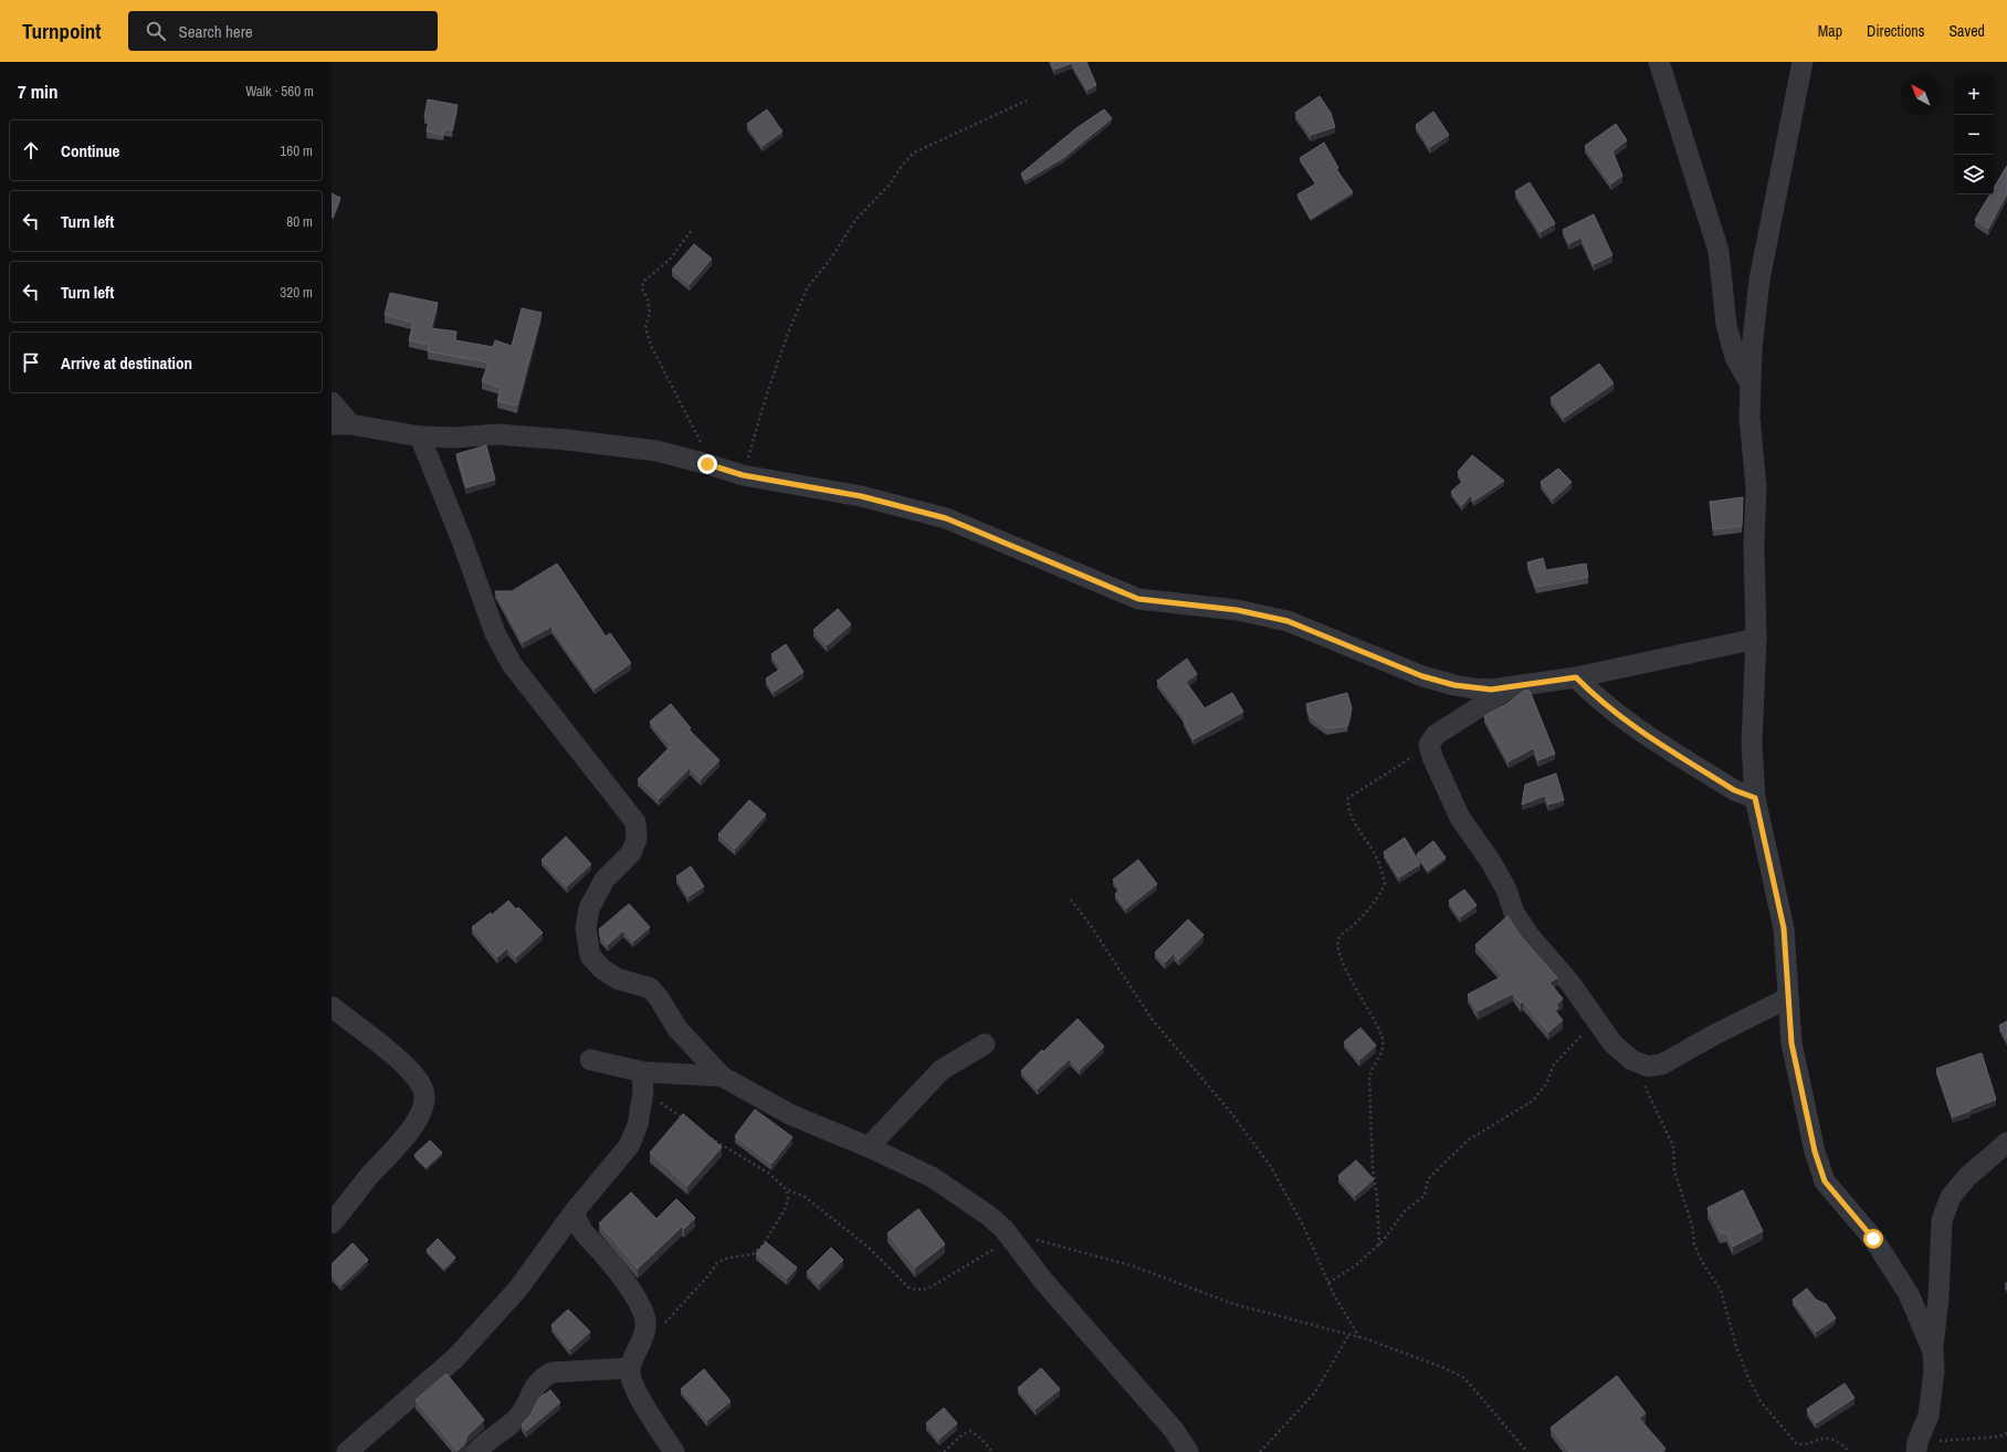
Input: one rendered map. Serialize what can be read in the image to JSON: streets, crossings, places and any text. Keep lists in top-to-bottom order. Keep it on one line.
{"north":"top left","page":{"header":"Turnpoint","search":"Search here","nav":["Map","Directions","Saved"],"heading":["7 min","Walk · 560 m"],"map_buttons":["+","−"],"list":[["Continue","160 m"],["Turn left","80 m"],["Turn left","320 m"],"Arrive at destination"]}}
